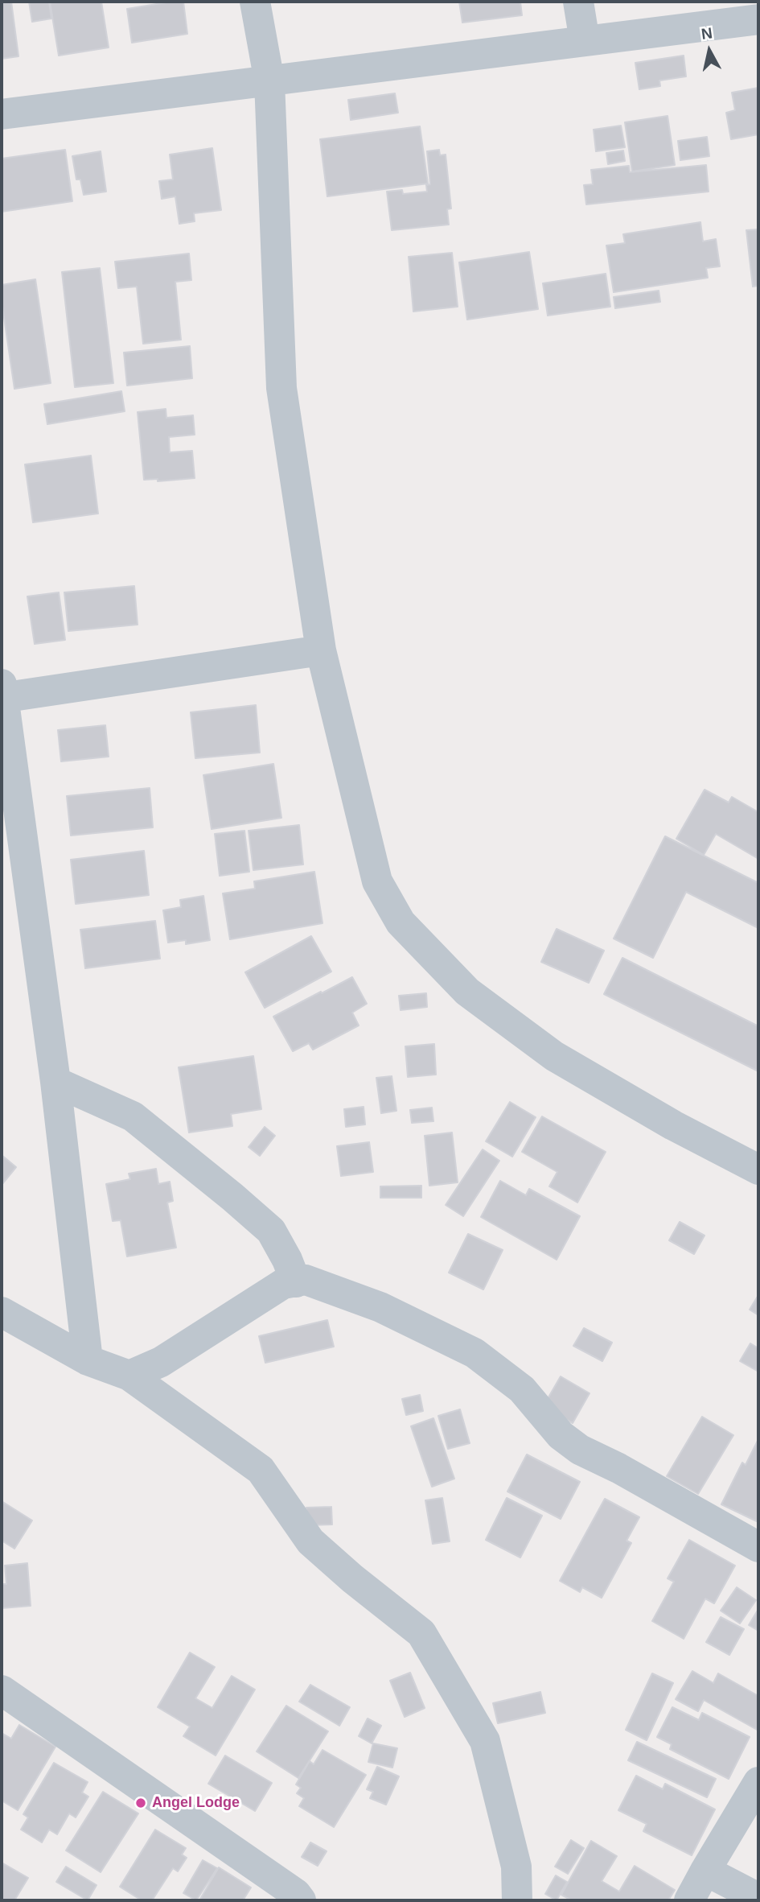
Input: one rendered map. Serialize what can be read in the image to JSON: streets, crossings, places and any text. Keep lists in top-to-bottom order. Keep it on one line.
{"places":["Angel Lodge"],"north":"top"}
